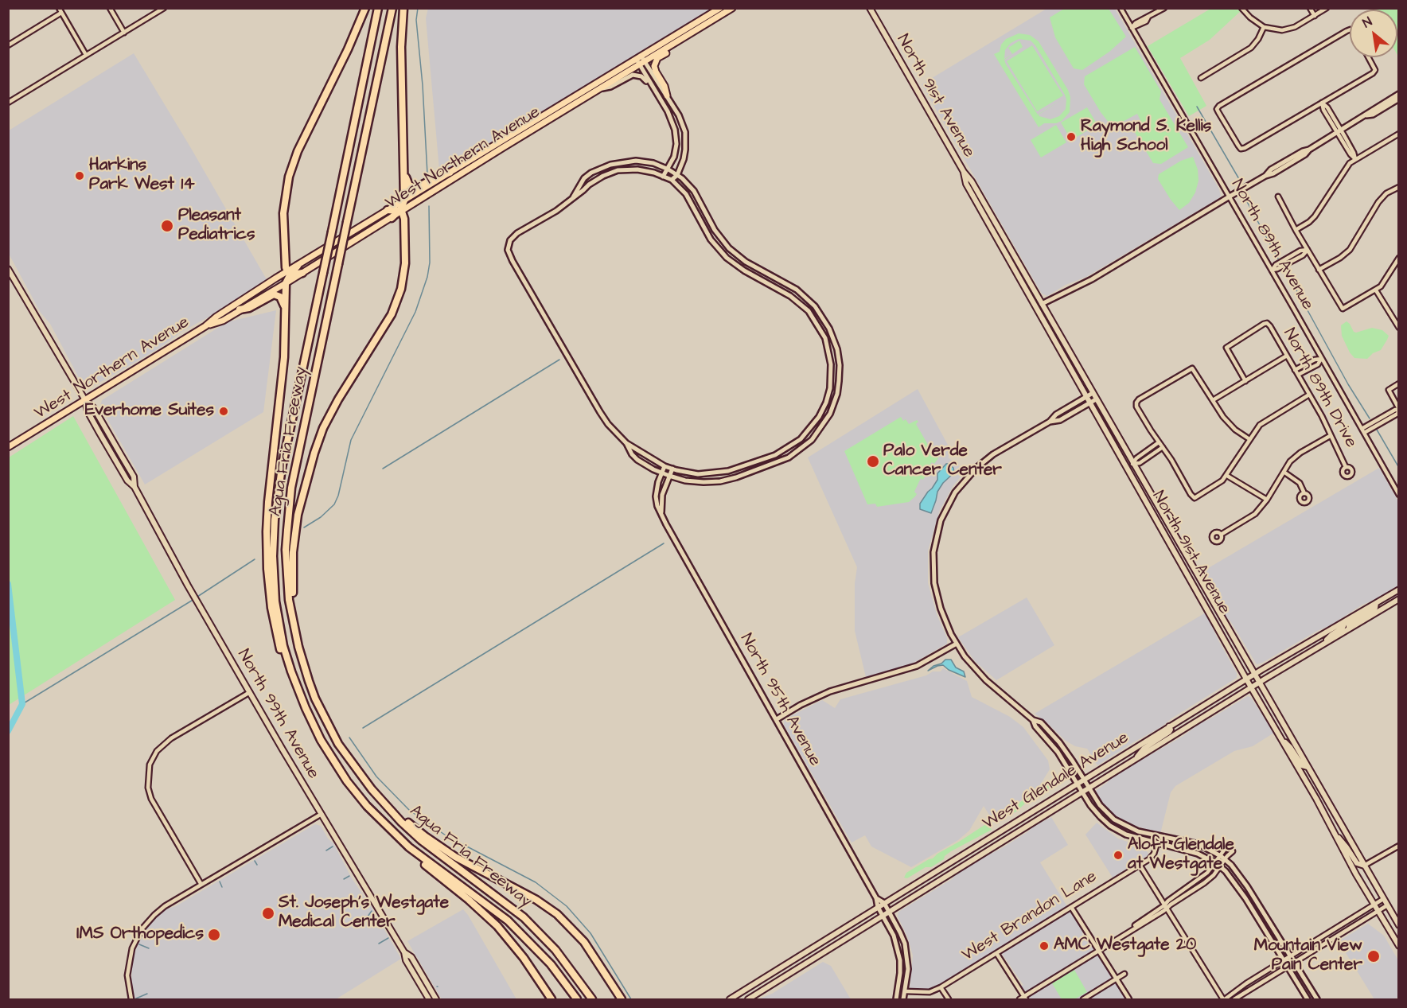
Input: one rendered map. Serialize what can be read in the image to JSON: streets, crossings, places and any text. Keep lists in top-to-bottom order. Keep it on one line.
{"streets":{"highway":["Agua Fria Freeway"],"main road":["North 91st Avenue","West Northern Avenue","North 99th Avenue","West Glendale Avenue"],"street":["North 89th Avenue","North 89th Drive","North 95th Avenue","West Brandon Lane"]},"crossings":[["North 91st Avenue","West Glendale Avenue"],["West Northern Avenue","North 99th Avenue"],["North 95th Avenue","West Glendale Avenue"],["North 95th Avenue","West Brandon Lane"]],"places":["Raymond S. Kellis High School","Harkins Park West 14","Pleasant Pediatrics","Everhome Suites","Palo Verde Cancer Center","Aloft Glendale at Westgate","St. Joseph's Westgate Medical Center","IMS Orthopedics","AMC Westgate 20","Mountain View Pain Center"],"north":"top left"}
